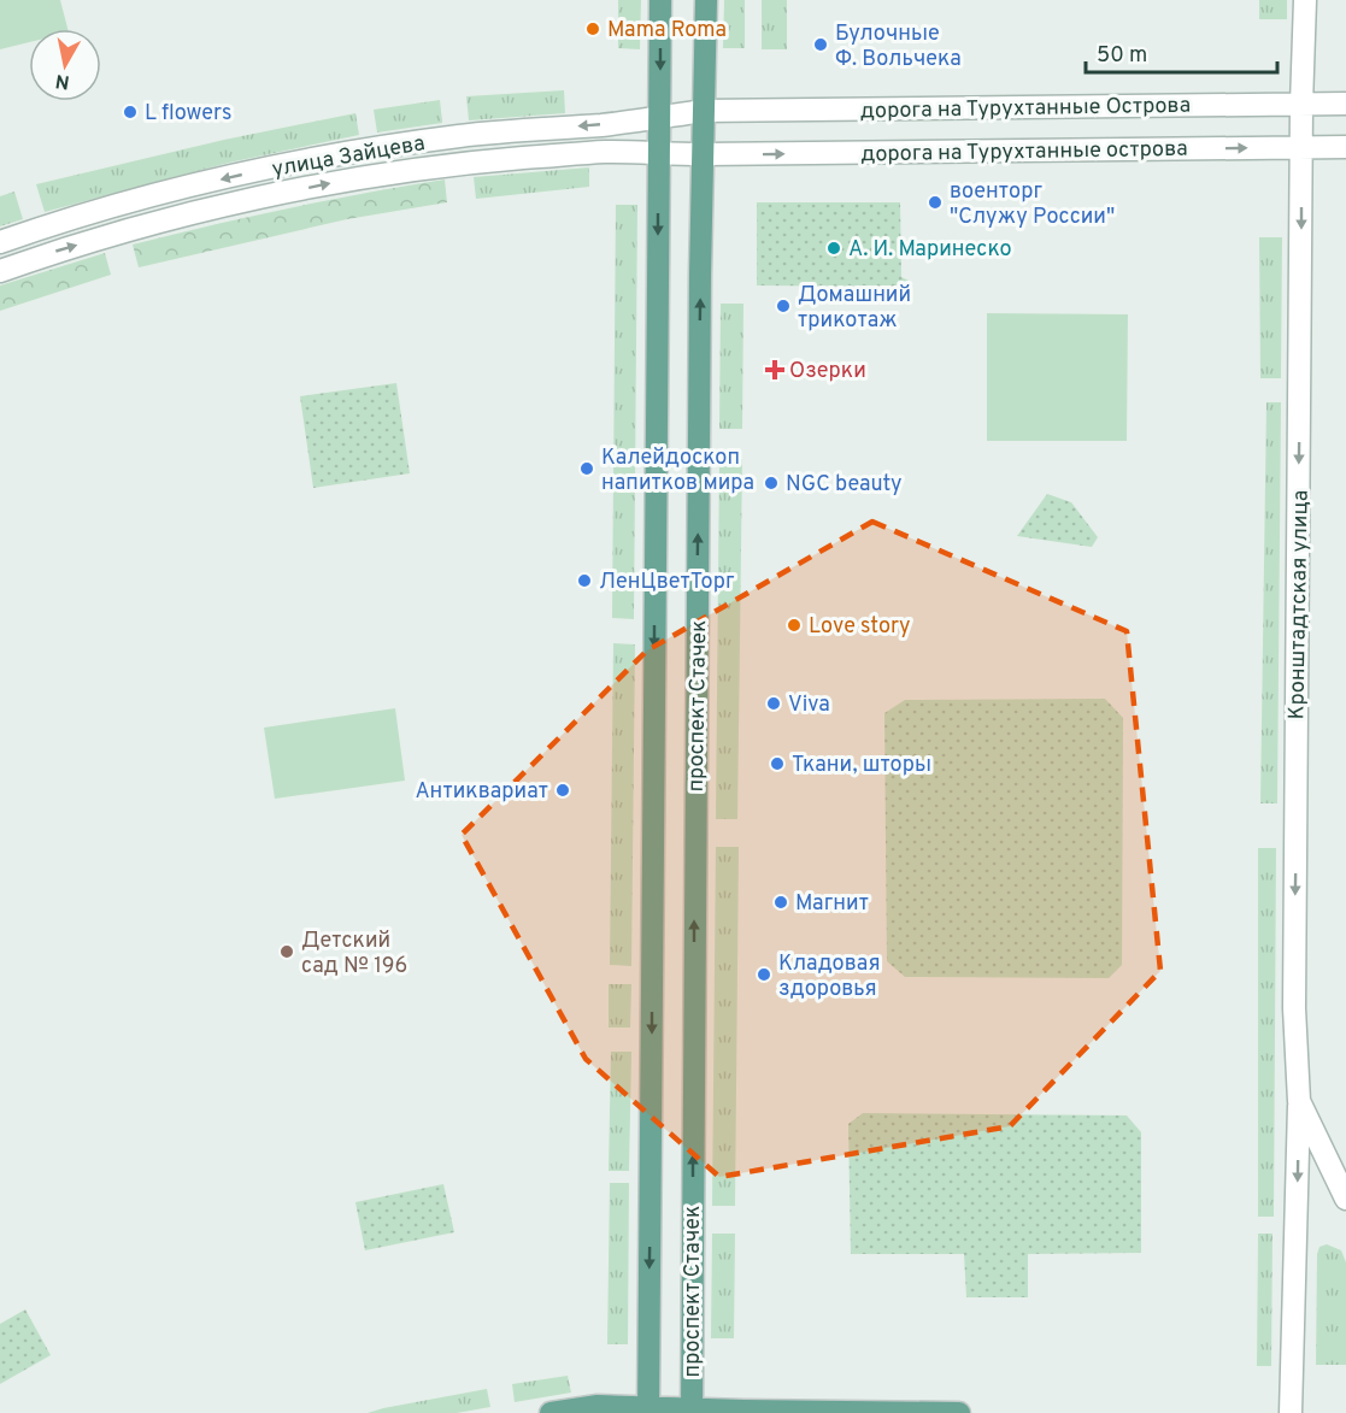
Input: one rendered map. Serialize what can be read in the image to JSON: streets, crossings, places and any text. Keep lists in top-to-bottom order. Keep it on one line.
{"streets":{"main road":["проспект Стачек"],"street":["дорога на Турухтанные Острова","дорога на Турухтанные острова","улица Зайцева","Кронштадтская улица"]},"crossings":[["дорога на Турухтанные Острова","улица Зайцева"],["дорога на Турухтанные Острова","Кронштадтская улица"],["дорога на Турухтанные Острова","проспект Стачек"],["дорога на Турухтанные острова","улица Зайцева"],["дорога на Турухтанные острова","Кронштадтская улица"],["дорога на Турухтанные острова","проспект Стачек"],["улица Зайцева","проспект Стачек"]],"one_way":["дорога на Турухтанные острова","Кронштадтская улица"],"places":{"other":["Mama Roma","Булочные Ф. Вольчека","L flowers","военторг \"Служу России\"","А. И. Маринеско","Домашний трикотаж","Калейдоскоп напитков мира","NGC beauty","ЛенЦветТорг","Love story","Viva","Ткани, шторы","Антиквариат","Магнит","Детский сад № 196","Кладовая здоровья"],"health":["Озерки"]},"scale_bar":"50 m","north":"bottom"}
